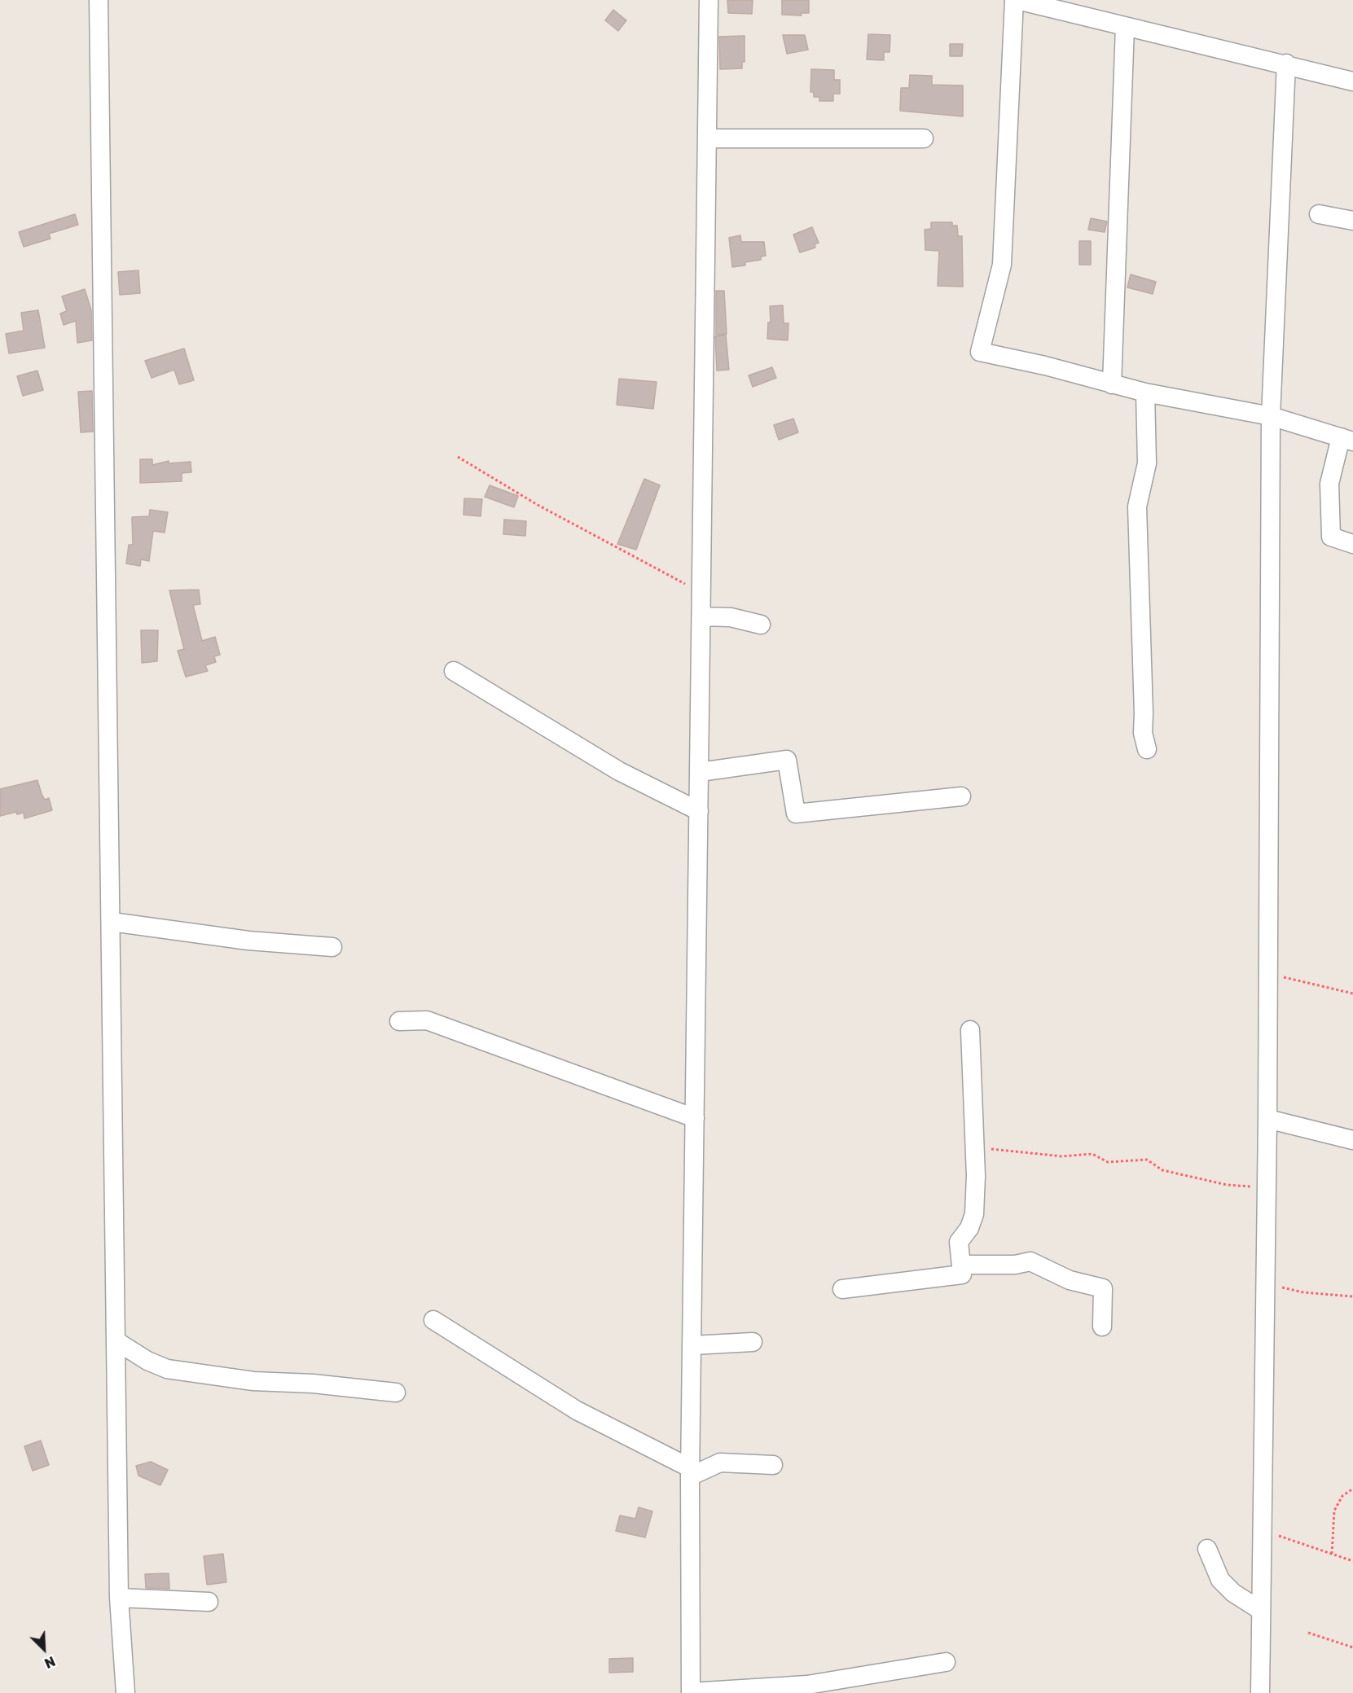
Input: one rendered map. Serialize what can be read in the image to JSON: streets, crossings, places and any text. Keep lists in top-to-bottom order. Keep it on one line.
{"north":"bottom right"}
